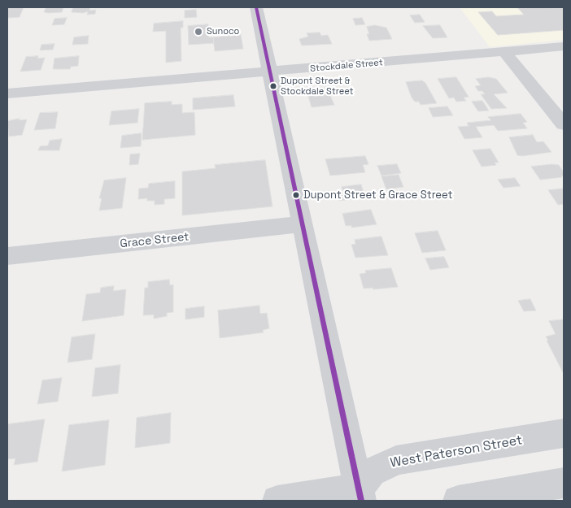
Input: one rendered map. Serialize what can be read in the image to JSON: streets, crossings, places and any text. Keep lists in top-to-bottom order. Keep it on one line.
{"streets":{"street":["Stockdale Street","Grace Street","West Paterson Street"]},"places":["Sunoco","Dupont Street & Stockdale Street","Dupont Street & Grace Street"]}
